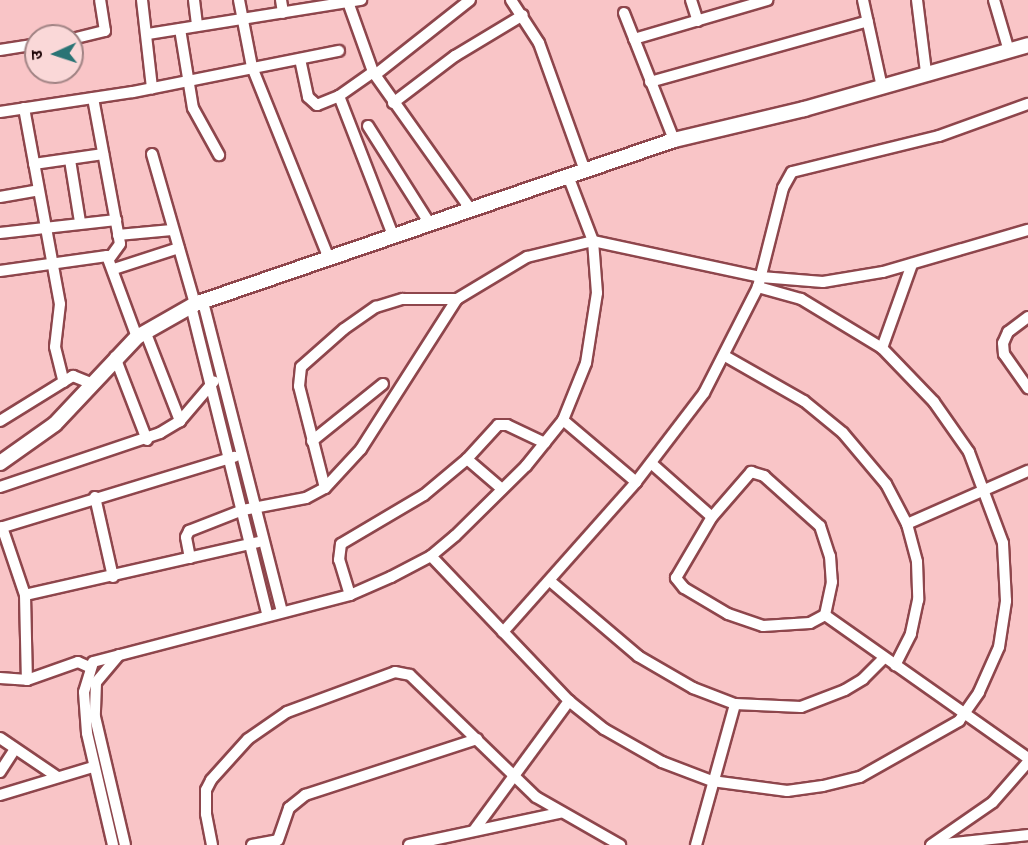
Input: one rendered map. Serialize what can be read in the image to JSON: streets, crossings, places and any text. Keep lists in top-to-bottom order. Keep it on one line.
{"north":"left"}
